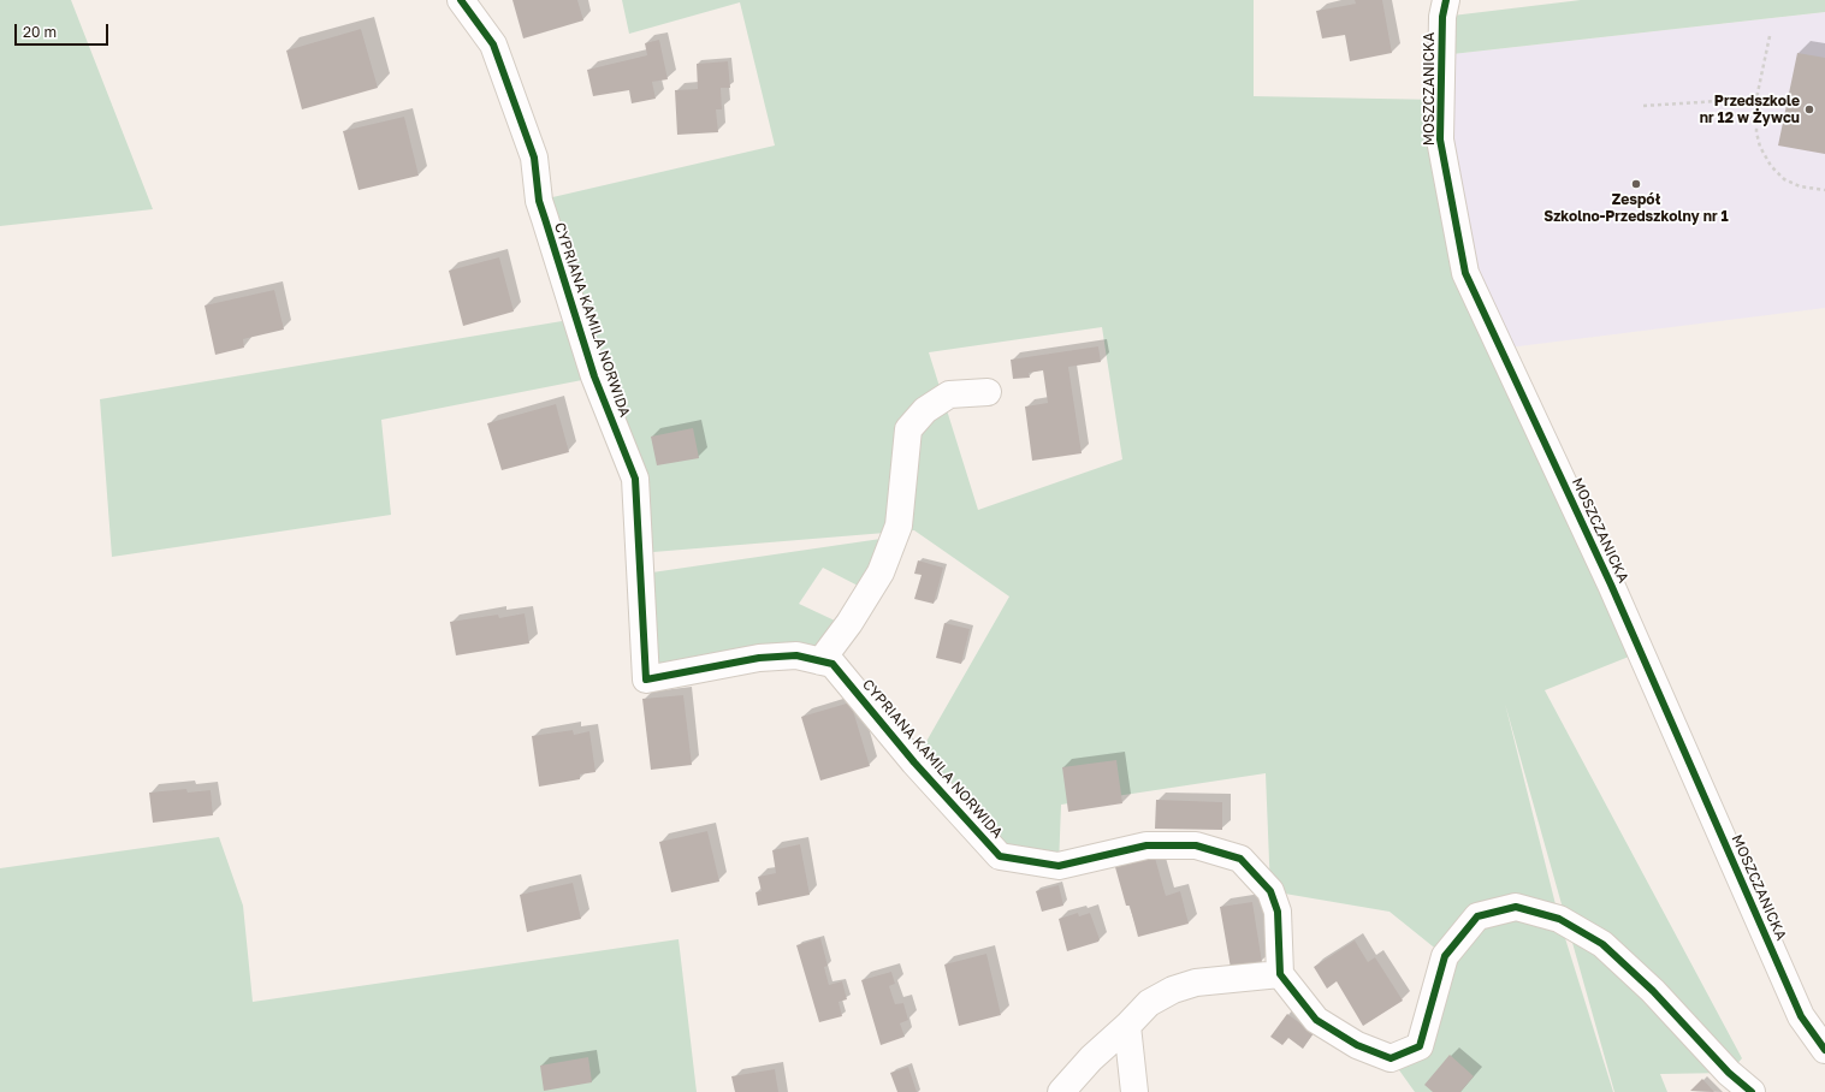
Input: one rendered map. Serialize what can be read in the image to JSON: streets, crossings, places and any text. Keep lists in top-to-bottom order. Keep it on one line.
{"streets":{"street":["MOSZCZANICKA","CYPRIANA KAMILA NORWIDA"]},"places":["Przedszkole nr 12 w Żywcu","Zespół Szkolno-Przedszkolny nr 1"],"scale_bar":"20 m"}
